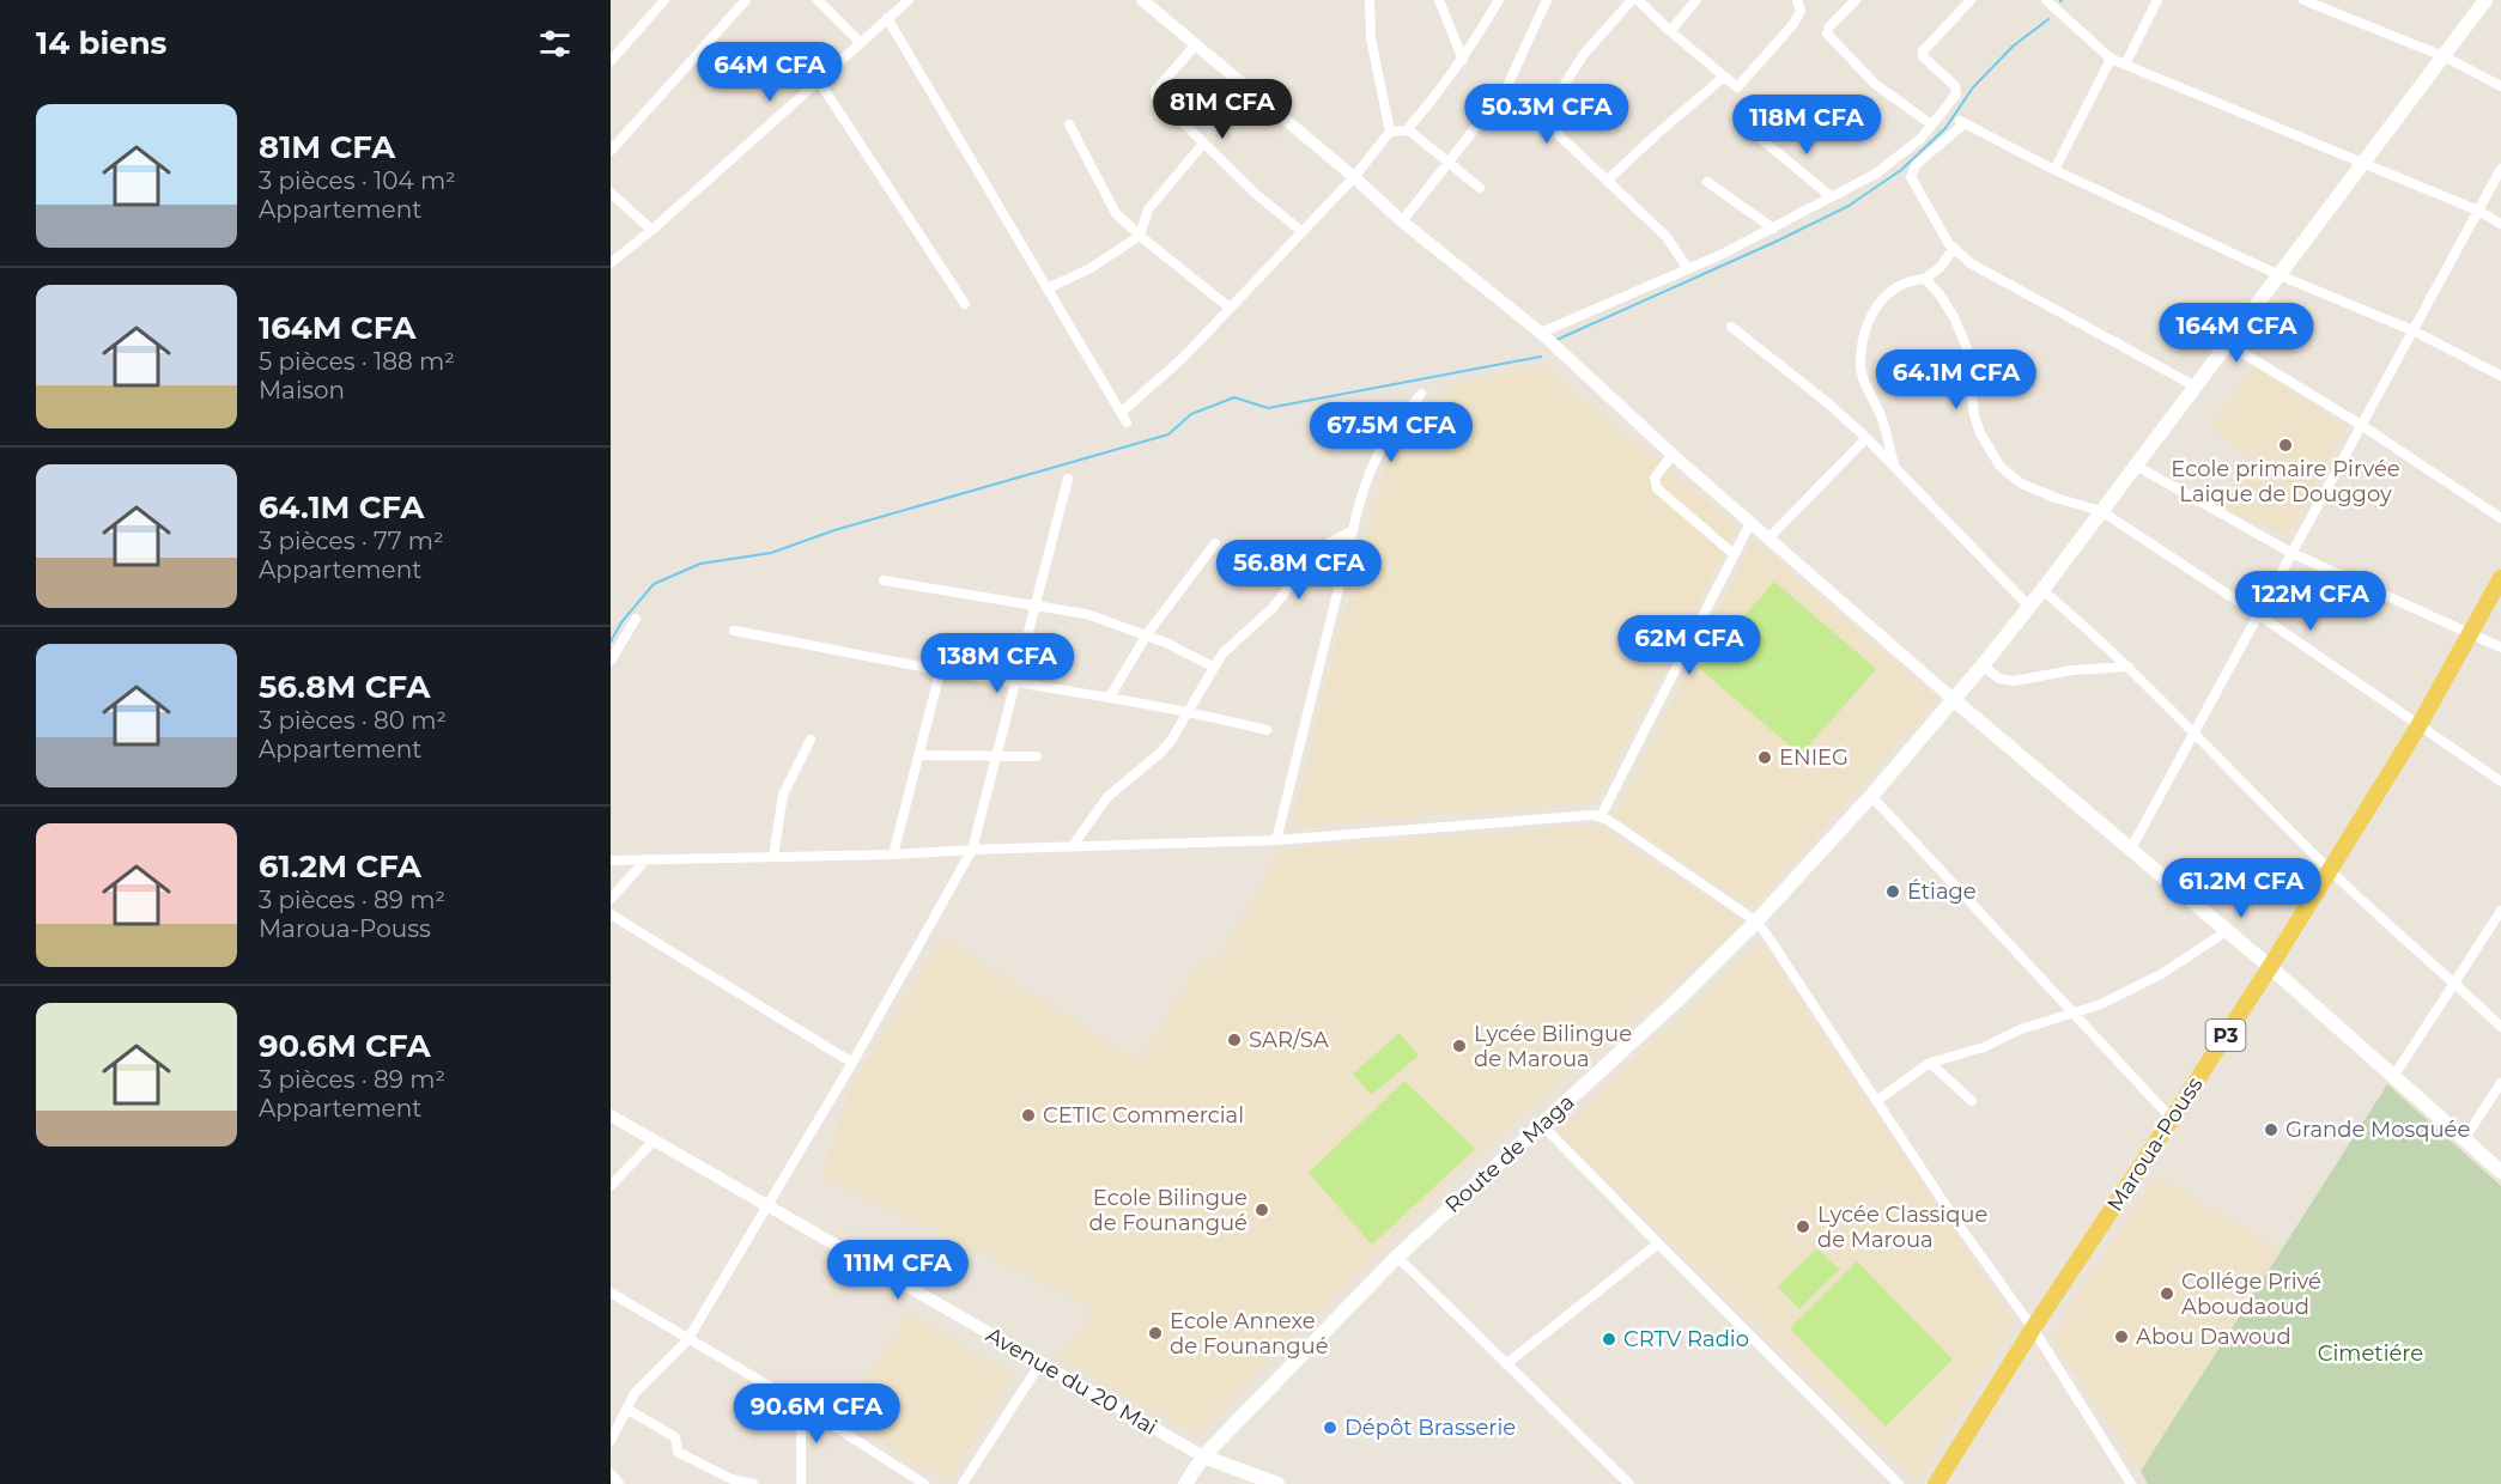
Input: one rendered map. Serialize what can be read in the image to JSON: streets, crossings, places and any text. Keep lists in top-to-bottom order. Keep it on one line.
{"streets":{"main road":["P3","Maroua-Pouss","Route de Maga","Avenue du 20 Mai"]},"crossings":[["Route de Maga","Avenue du 20 Mai"]],"parks":["Cimetiére"],"places":["Ecole primaire Pirvée Laique de Douggoy","ENIEG","Étiage","SAR/SA","Lycée Bilingue de Maroua","CETIC Commercial","Grande Mosquée","Ecole Bilingue de Founangué","Lycée Classique de Maroua","Collége Privé Aboudaoud","Ecole Annexe de Founangué","Abou Dawoud","CRTV Radio","Dépôt Brasserie"],"page":{"heading":"14 biens","price":["64M CFA","81M CFA","50.3M CFA","118M CFA","164M CFA","64.1M CFA","67.5M CFA","56.8M CFA","122M CFA","62M CFA","138M CFA","61.2M CFA","111M CFA","90.6M CFA"],"list":[{"name":"81M CFA","note":"3 pièces · 104 m² · Appartement"},{"name":"164M CFA","note":"5 pièces · 188 m² · Maison"},{"name":"64.1M CFA","note":"3 pièces · 77 m² · Appartement"},{"name":"56.8M CFA","note":"3 pièces · 80 m² · Appartement"},{"name":"61.2M CFA","note":"3 pièces · 89 m² · Maroua-Pouss"},{"name":"90.6M CFA","note":"3 pièces · 89 m² · Appartement"}]}}
